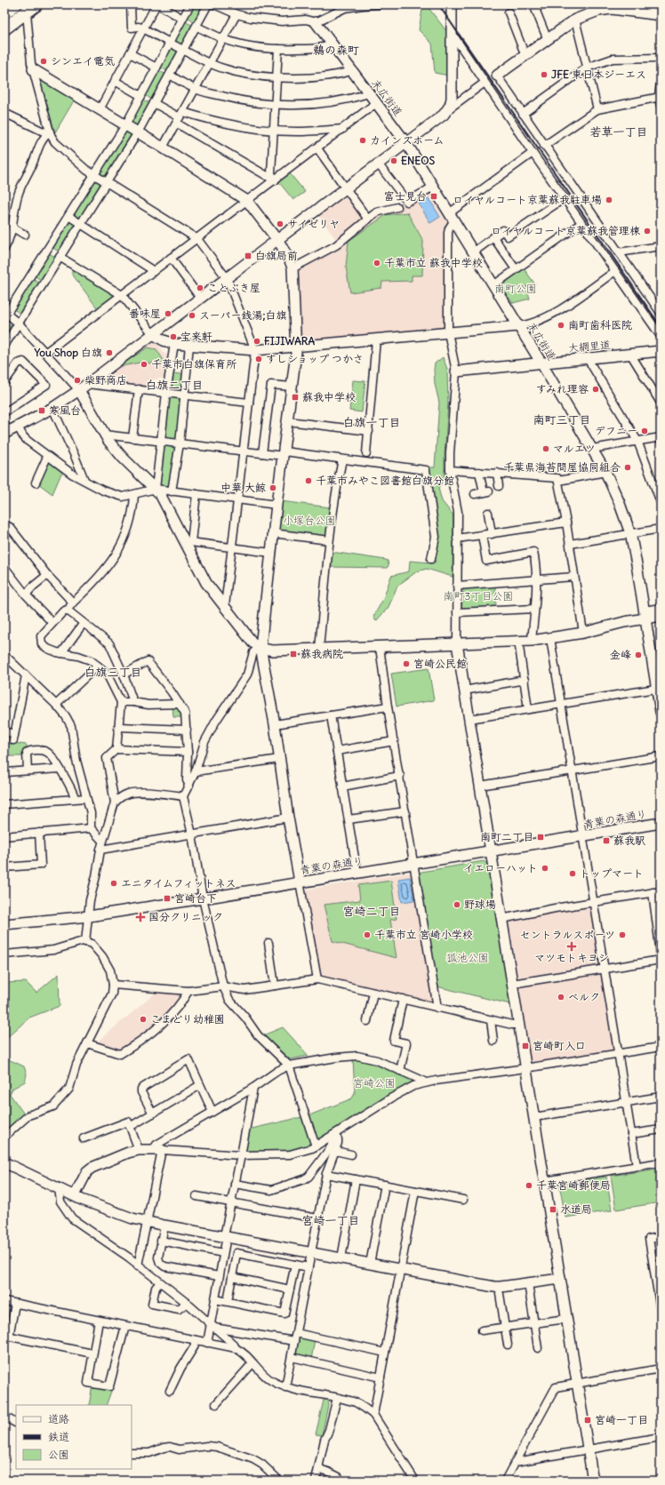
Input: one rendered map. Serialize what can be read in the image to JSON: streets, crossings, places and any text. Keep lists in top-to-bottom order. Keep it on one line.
{"streets":{"street":["末広街道","大網里道","青葉の森通り"]},"crossings":[["末広街道","大網里道"]],"districts":["鵜の森町","若草一丁目","白旗二丁目","南町三丁目","白旗一丁目","白旗三丁目","宮崎二丁目","宮崎一丁目"],"parks":["南町公園","小塚台公園","南町3丁目公園","狐池公園","宮崎公園"],"places":{"other":["シンエイ電気","JFE 東日本ジーエス","カインズホーム","ENEOS","ロイヤルコート京葉蘇我駐車場","サイゼリヤ","ロイヤルコート京葉蘇我管理棟","千葉市立 蘇我中学校","ことぶき屋","番味屋","スーパー銭湯;白旗","南町歯科医院","宝来軒","FIJIWARA","You Shop 白旗","すしショップ つかさ","千葉市白旗保育所","柴野商店","すみれ理容","デフニー","マルエツ","千葉県海苔問屋協同組合","千葉市みやこ図書館白旗分館","中華 大鯨","金峰","宮崎公民館","イエローハット","トップマート","エニタイムフィットネス","野球場","千葉市立 宮崎小学校","セントラルスポーツ","ベルク","こまどり幼稚園","千葉宮崎郵便局"],"transit":["富士見台","白旗局前","蘇我中学校","寒風台","蘇我病院","南町二丁目","蘇我駅","宮崎台下","宮崎町入口","水道局","宮崎一丁目"],"health":["国分クリニック","マツモトキヨシ"]},"legend":["道路","鉄道","公園"]}
